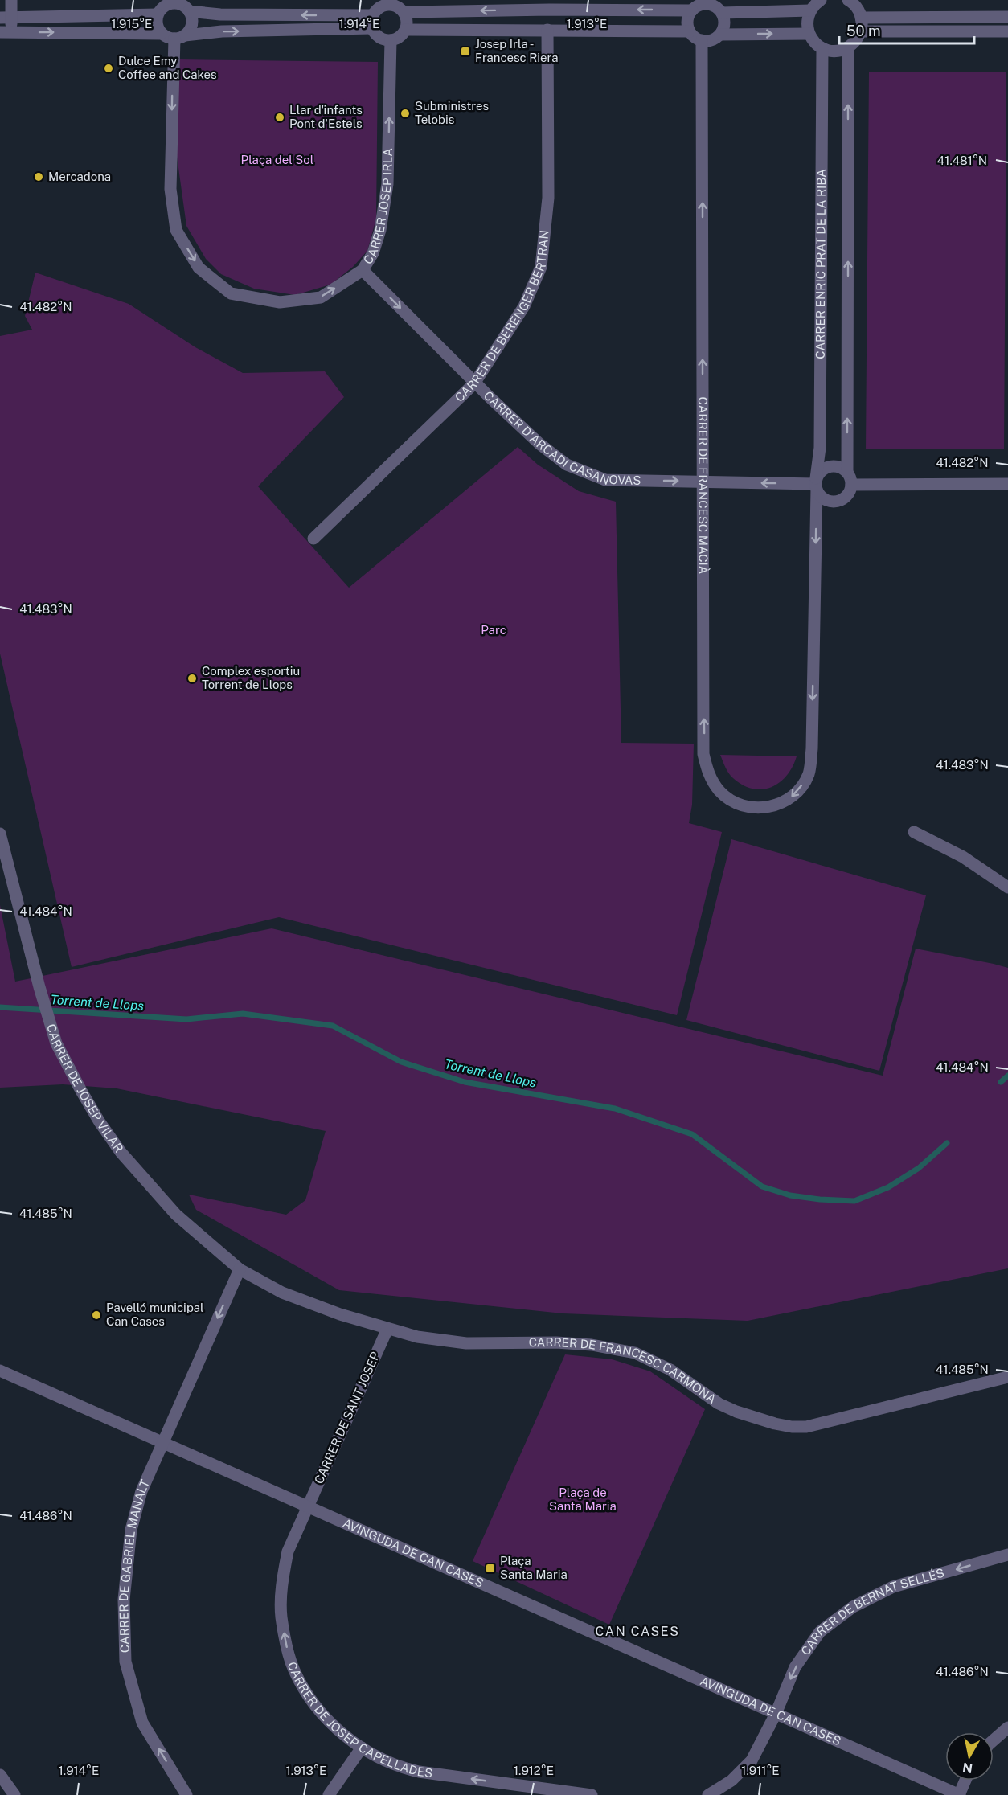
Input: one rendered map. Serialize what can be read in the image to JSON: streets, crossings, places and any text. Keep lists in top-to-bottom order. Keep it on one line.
{"streets":{"street":["CARRER JOSEP IRLA","CARRER ENRIC PRAT DE LA RIBA","CARRER DE BERENGER BERTRAN","CARRER D'ARCADI CASANOVAS","CARRER DE FRANCESC MACIÀ","CARRER DE JOSEP VILAR","CARRER DE FRANCESC CARMONA","CARRER DE SANT JOSEP","AVINGUDA DE CAN CASES","CARRER DE GABRIEL MANALT","CARRER DE BERNAT SELLÉS","CARRER DE JOSEP CAPELLADES"]},"crossings":[["CARRER JOSEP IRLA","CARRER D'ARCADI CASANOVAS"],["CARRER ENRIC PRAT DE LA RIBA","CARRER D'ARCADI CASANOVAS"],["CARRER ENRIC PRAT DE LA RIBA","CARRER DE FRANCESC MACIÀ"],["CARRER DE BERENGER BERTRAN","CARRER D'ARCADI CASANOVAS"],["CARRER D'ARCADI CASANOVAS","CARRER DE FRANCESC MACIÀ"],["CARRER DE JOSEP VILAR","CARRER DE FRANCESC CARMONA"],["CARRER DE JOSEP VILAR","CARRER DE GABRIEL MANALT"],["CARRER DE FRANCESC CARMONA","CARRER DE SANT JOSEP"],["CARRER DE FRANCESC CARMONA","CARRER DE GABRIEL MANALT"],["CARRER DE SANT JOSEP","AVINGUDA DE CAN CASES"],["CARRER DE SANT JOSEP","CARRER DE JOSEP CAPELLADES"],["AVINGUDA DE CAN CASES","CARRER DE GABRIEL MANALT"],["AVINGUDA DE CAN CASES","CARRER DE BERNAT SELLÉS"],["AVINGUDA DE CAN CASES","CARRER DE JOSEP CAPELLADES"]],"one_way":["CARRER ENRIC PRAT DE LA RIBA","CARRER DE FRANCESC MACIÀ","CARRER DE BERNAT SELLÉS"],"districts":["CAN CASES"],"water":["Torrent de Llops"],"parks":["Plaça del Sol","Parc","Plaça de Santa Maria"],"places":{"transit":["Josep Irla - Francesc Riera","Plaça Santa Maria"],"other":["Dulce Emy Coffee and Cakes","Subministres Telobis","Llar d'infants Pont d'Estels","Mercadona","Complex esportiu Torrent de Llops","Pavelló municipal Can Cases"]},"scale_bar":"50 m","north":"bottom","coordinates":["1.915°E","1.914°E","1.913°E","41.481°N","41.482°N","41.483°N","41.484°N","41.485°N","41.486°N","1.912°E","1.911°E"]}
